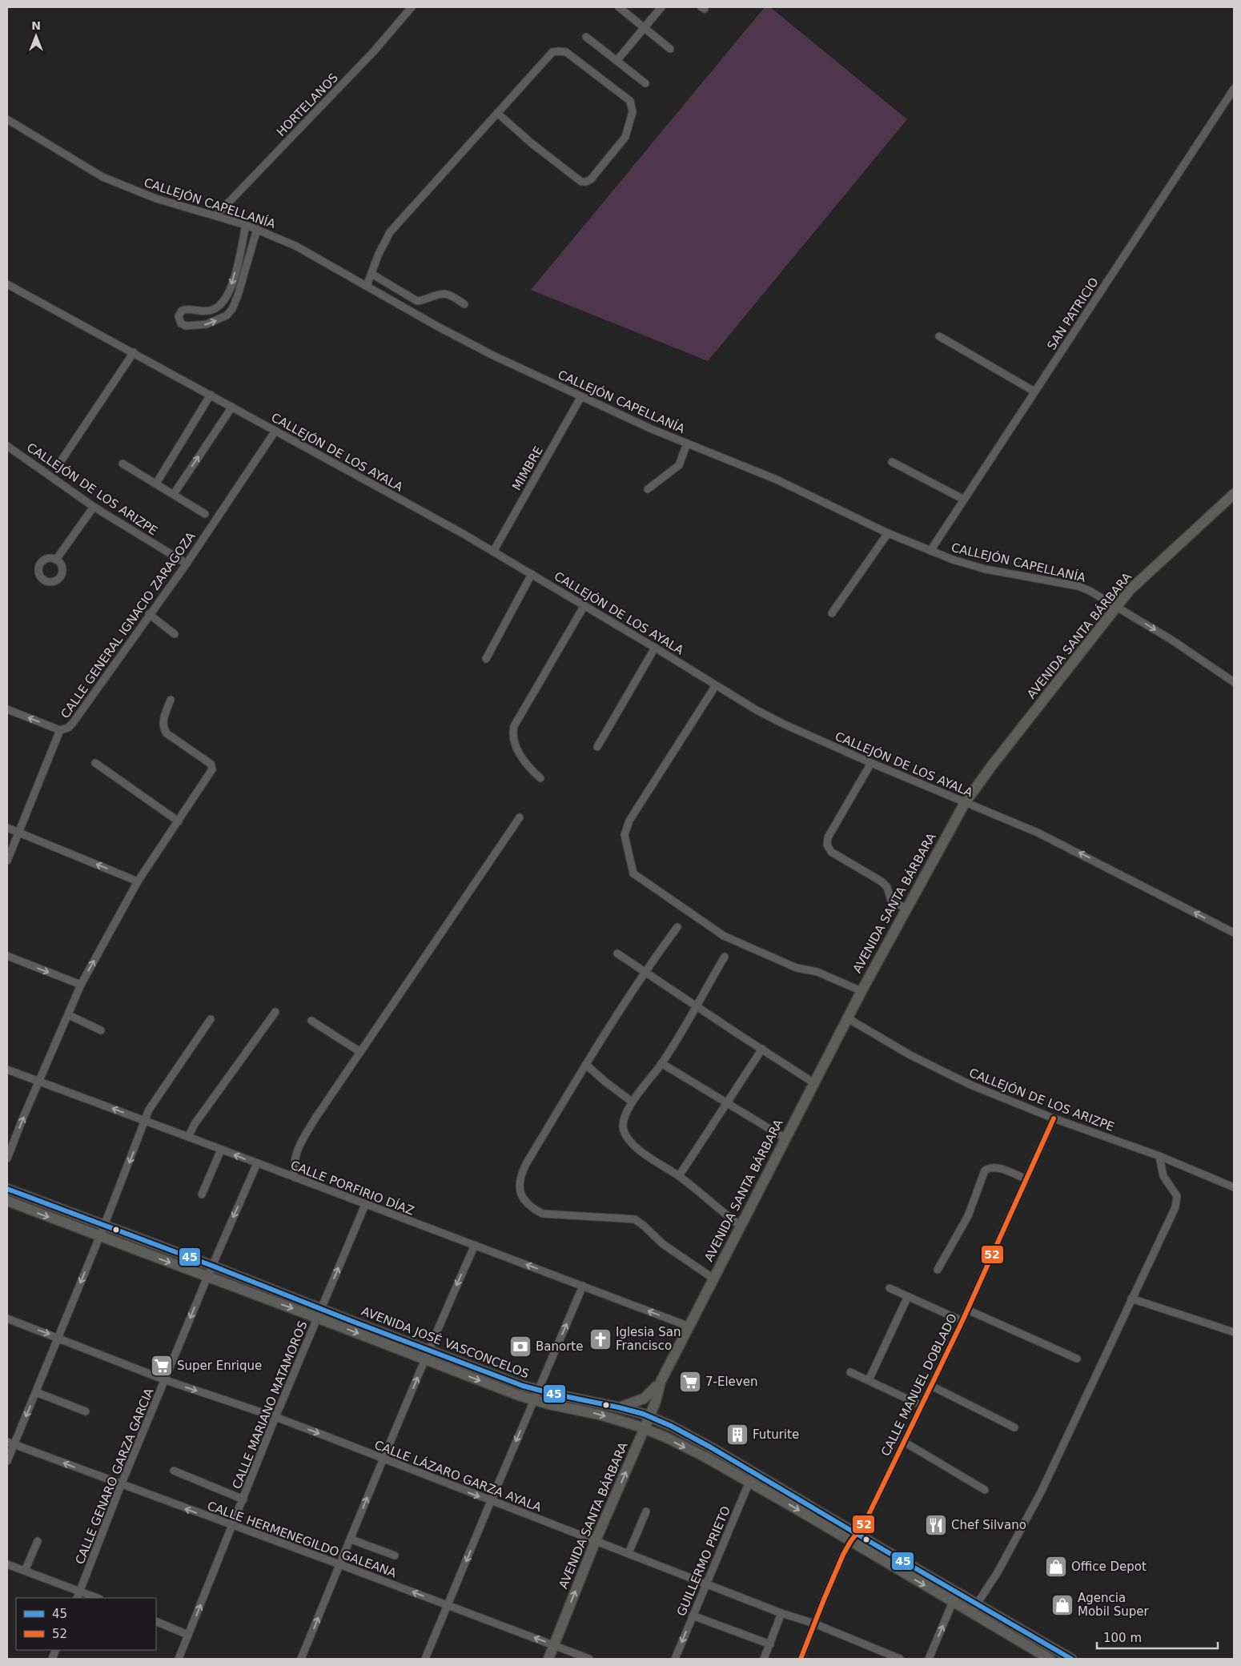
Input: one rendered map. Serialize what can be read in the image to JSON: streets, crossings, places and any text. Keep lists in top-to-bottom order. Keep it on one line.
{"streets":{"main road":["AVENIDA SANTA BÁRBARA","AVENIDA JOSÉ VASCONCELOS"],"street":["HORTELANOS","CALLEJÓN CAPELLANÍA","SAN PATRICIO","CALLEJÓN DE LOS AYALA","MIMBRE","CALLEJÓN DE LOS ARIZPE","CALLE GENERAL IGNACIO ZARAGOZA","CALLE PORFIRIO DÍAZ","CALLE MANUEL DOBLADO","CALLE MARIANO MATAMOROS","CALLE GENARO GARZA GARCIA","CALLE LÁZARO GARZA AYALA","CALLE HERMENEGILDO GALEANA","GUILLERMO PRIETO"]},"crossings":[["HORTELANOS","CALLEJÓN CAPELLANÍA"],["CALLEJÓN CAPELLANÍA","SAN PATRICIO"],["CALLEJÓN CAPELLANÍA","MIMBRE"],["CALLEJÓN CAPELLANÍA","AVENIDA SANTA BÁRBARA"],["CALLEJÓN DE LOS AYALA","MIMBRE"],["CALLEJÓN DE LOS AYALA","CALLE GENERAL IGNACIO ZARAGOZA"],["CALLEJÓN DE LOS AYALA","AVENIDA SANTA BÁRBARA"],["CALLEJÓN DE LOS ARIZPE","CALLE GENERAL IGNACIO ZARAGOZA"],["CALLEJÓN DE LOS ARIZPE","AVENIDA SANTA BÁRBARA"],["CALLEJÓN DE LOS ARIZPE","CALLE MANUEL DOBLADO"],["AVENIDA SANTA BÁRBARA","CALLE PORFIRIO DÍAZ"],["AVENIDA SANTA BÁRBARA","AVENIDA JOSÉ VASCONCELOS"],["AVENIDA SANTA BÁRBARA","CALLE LÁZARO GARZA AYALA"],["AVENIDA SANTA BÁRBARA","CALLE HERMENEGILDO GALEANA"],["CALLE PORFIRIO DÍAZ","CALLE MARIANO MATAMOROS"],["CALLE PORFIRIO DÍAZ","CALLE GENARO GARZA GARCIA"],["AVENIDA JOSÉ VASCONCELOS","CALLE MANUEL DOBLADO"],["AVENIDA JOSÉ VASCONCELOS","CALLE MARIANO MATAMOROS"],["AVENIDA JOSÉ VASCONCELOS","CALLE GENARO GARZA GARCIA"],["AVENIDA JOSÉ VASCONCELOS","GUILLERMO PRIETO"],["CALLE MANUEL DOBLADO","CALLE LÁZARO GARZA AYALA"],["CALLE MARIANO MATAMOROS","CALLE LÁZARO GARZA AYALA"],["CALLE MARIANO MATAMOROS","CALLE HERMENEGILDO GALEANA"],["CALLE GENARO GARZA GARCIA","CALLE LÁZARO GARZA AYALA"],["CALLE GENARO GARZA GARCIA","CALLE HERMENEGILDO GALEANA"],["CALLE LÁZARO GARZA AYALA","GUILLERMO PRIETO"]],"one_way":["CALLE PORFIRIO DÍAZ","CALLE MARIANO MATAMOROS","CALLE GENARO GARZA GARCIA","CALLE LÁZARO GARZA AYALA"],"places":{"church":["Iglesia San Francisco"],"bank":["Banorte"],"supermarket":["Super Enrique","7-Eleven"],"building":["Futurite"],"restaurant":["Chef Silvano"],"shop":["Office Depot","Agencia Mobil Super"]},"lines":["transit line 52","transit line 45"],"legend":["45","52"],"scale_bar":"100 m","north":"top"}
